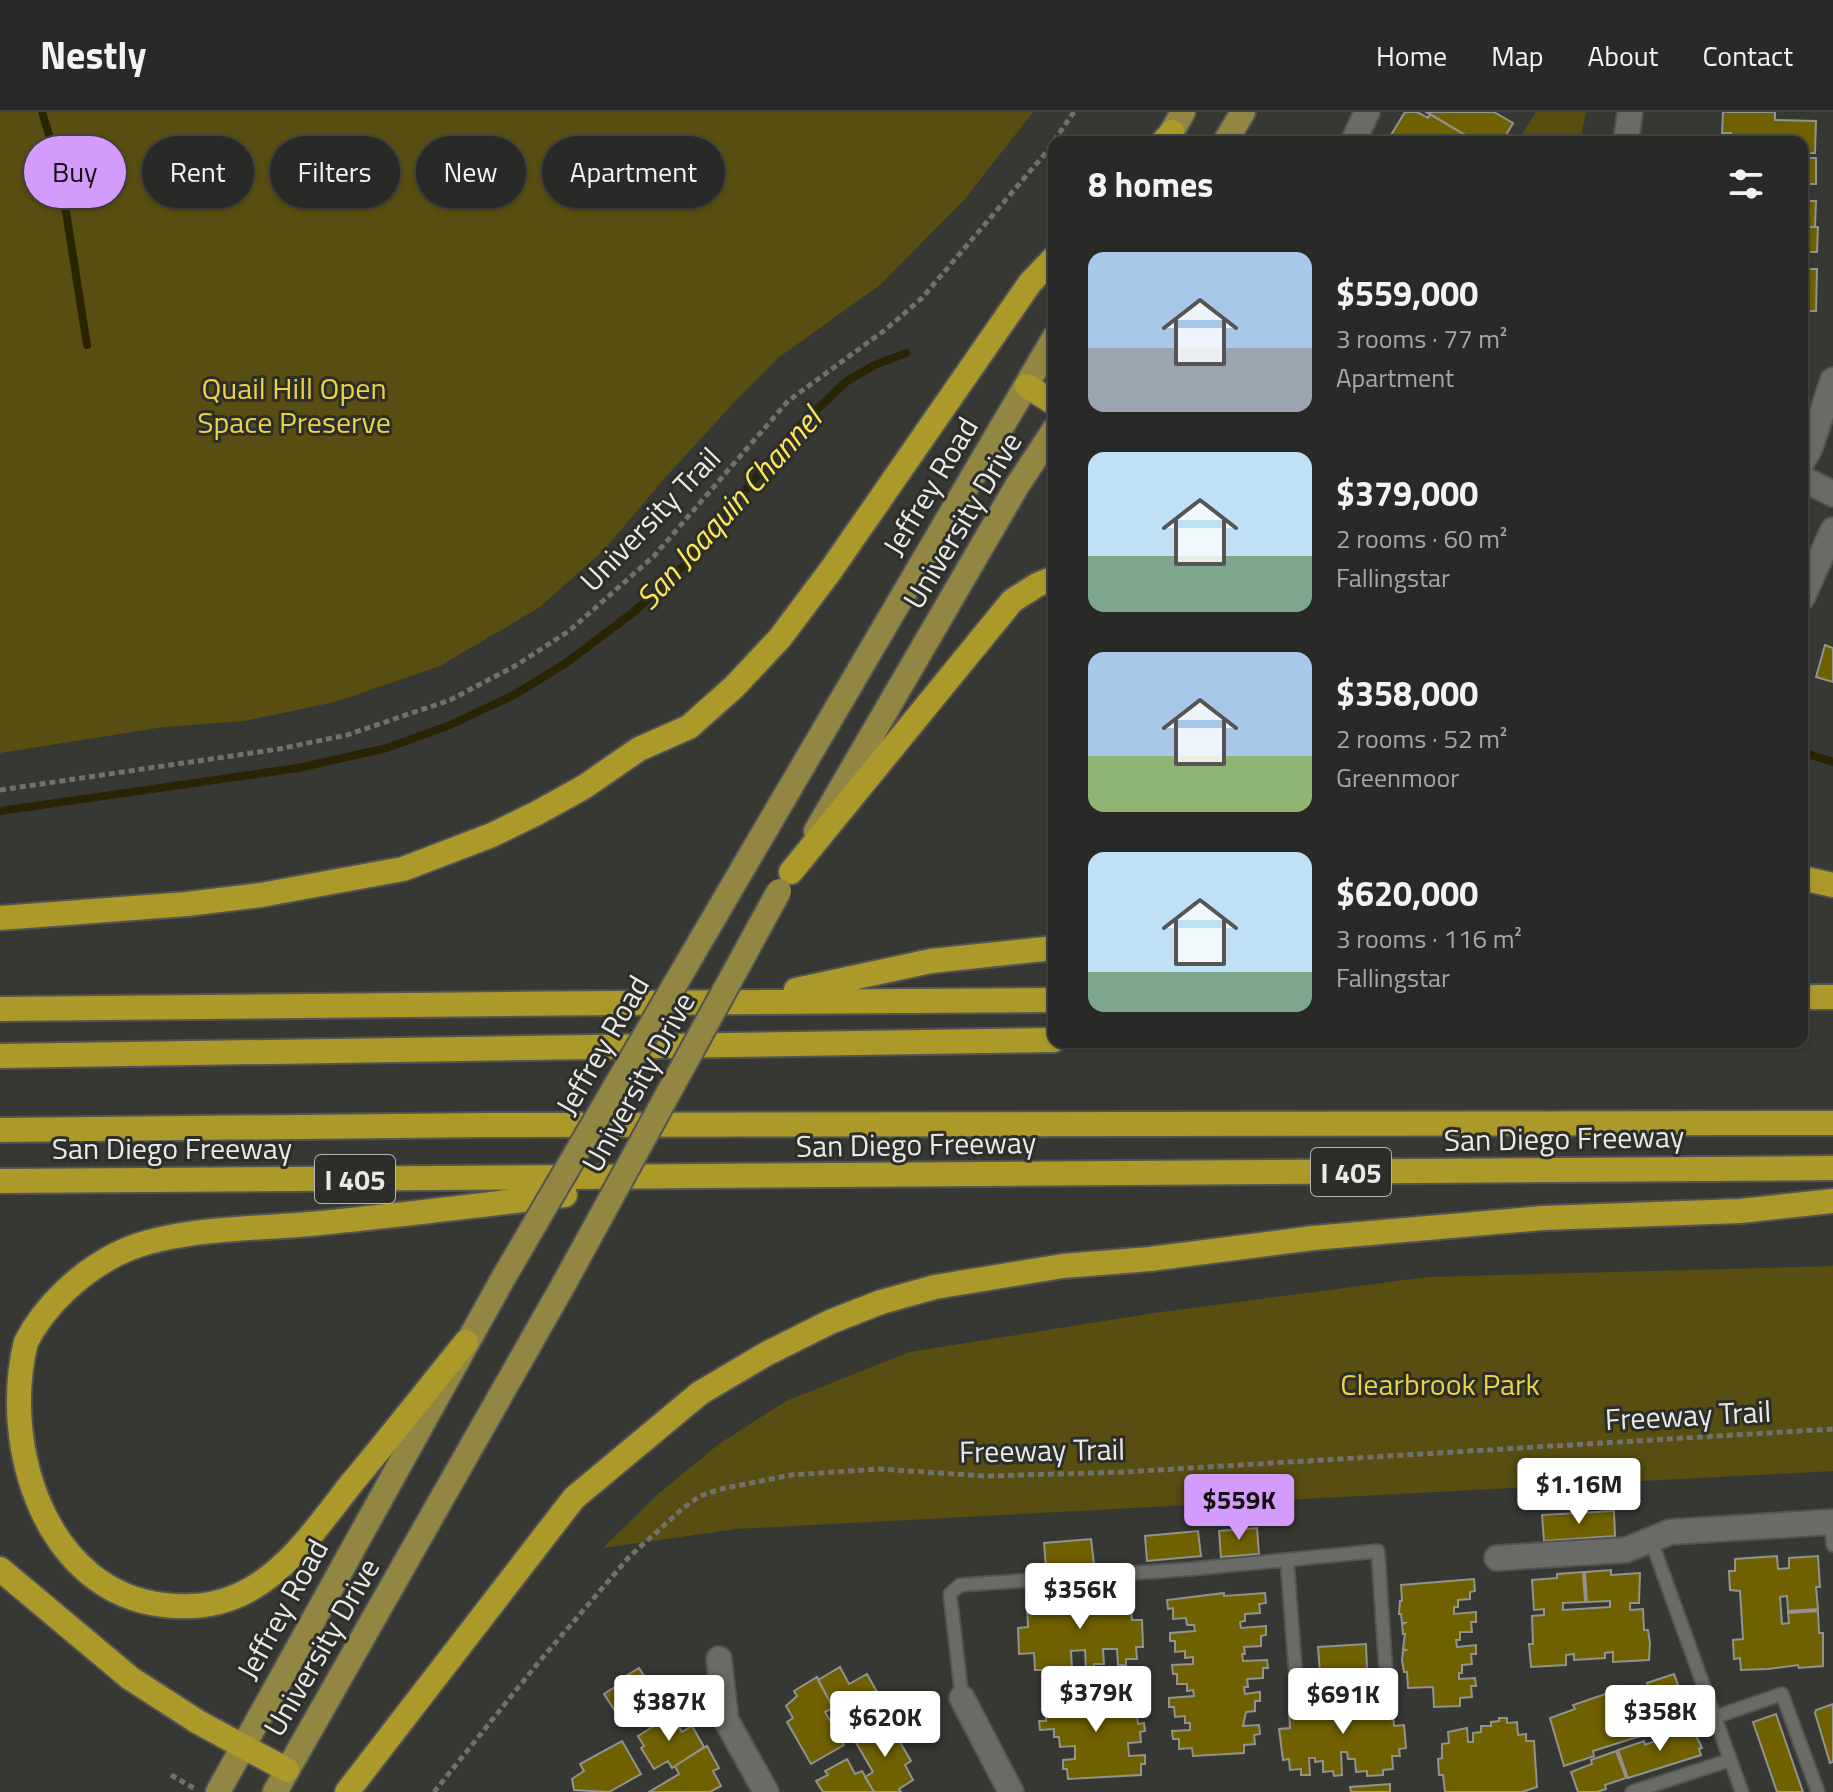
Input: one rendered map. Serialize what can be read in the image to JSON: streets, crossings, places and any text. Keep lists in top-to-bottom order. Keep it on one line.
{"streets":{"highway":["San Diego Freeway","I 405"],"main road":["Jeffrey Road","University Drive"],"path":["University Trail","Freeway Trail"]},"water":["San Joaquin Channel"],"parks":["Quail Hill Open Space Preserve","Clearbrook Park"],"page":{"header":"Nestly","nav":["Home","Map","About","Contact"],"chip":["Buy","Rent","Filters","New","Apartment"],"heading":"8 homes","list":[{"name":"$559,000","note":"3 rooms · 77 m² · Apartment"},{"name":"$379,000","note":"2 rooms · 60 m² · Fallingstar"},{"name":"$358,000","note":"2 rooms · 52 m² · Greenmoor"},{"name":"$620,000","note":"3 rooms · 116 m² · Fallingstar"}],"price":["$1.16M","$559K","$356K","$379K","$691K","$387K","$358K","$620K"]}}
